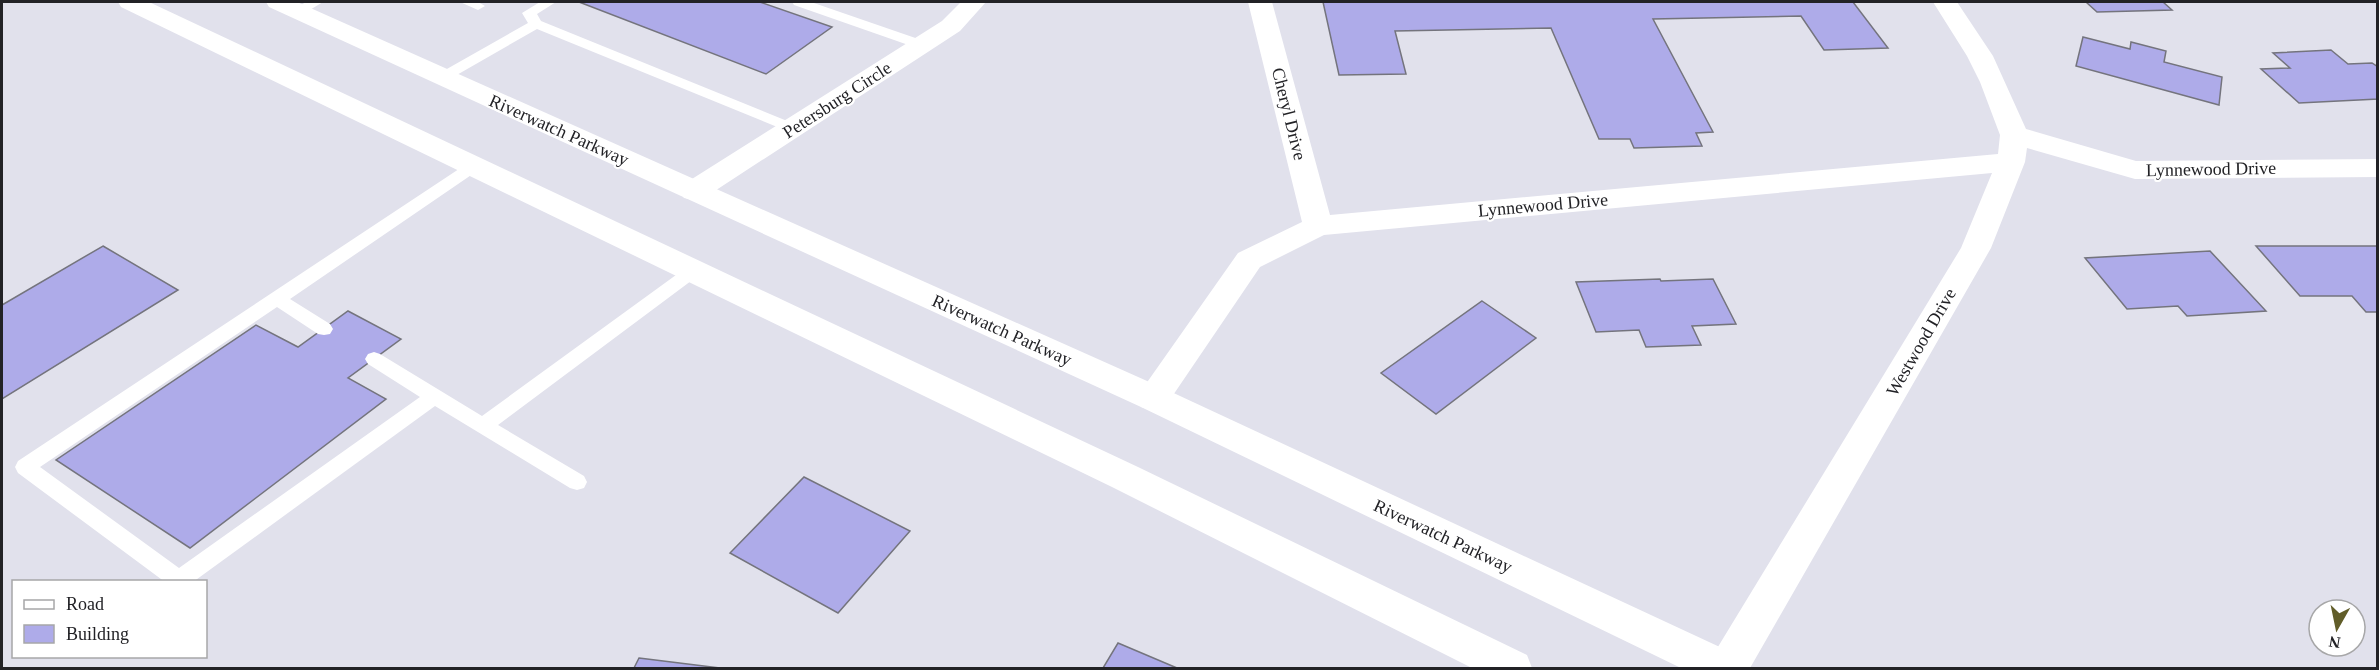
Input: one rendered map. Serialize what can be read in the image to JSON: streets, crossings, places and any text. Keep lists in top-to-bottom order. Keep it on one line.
{"streets":{"main road":["Petersburg Circle","Cheryl Drive","Riverwatch Parkway","Lynnewood Drive","Westwood Drive"]},"crossings":[["Petersburg Circle","Riverwatch Parkway"],["Cheryl Drive","Lynnewood Drive"],["Riverwatch Parkway","Lynnewood Drive"],["Lynnewood Drive","Westwood Drive"]],"legend":["Road","Building"],"north":"bottom"}
